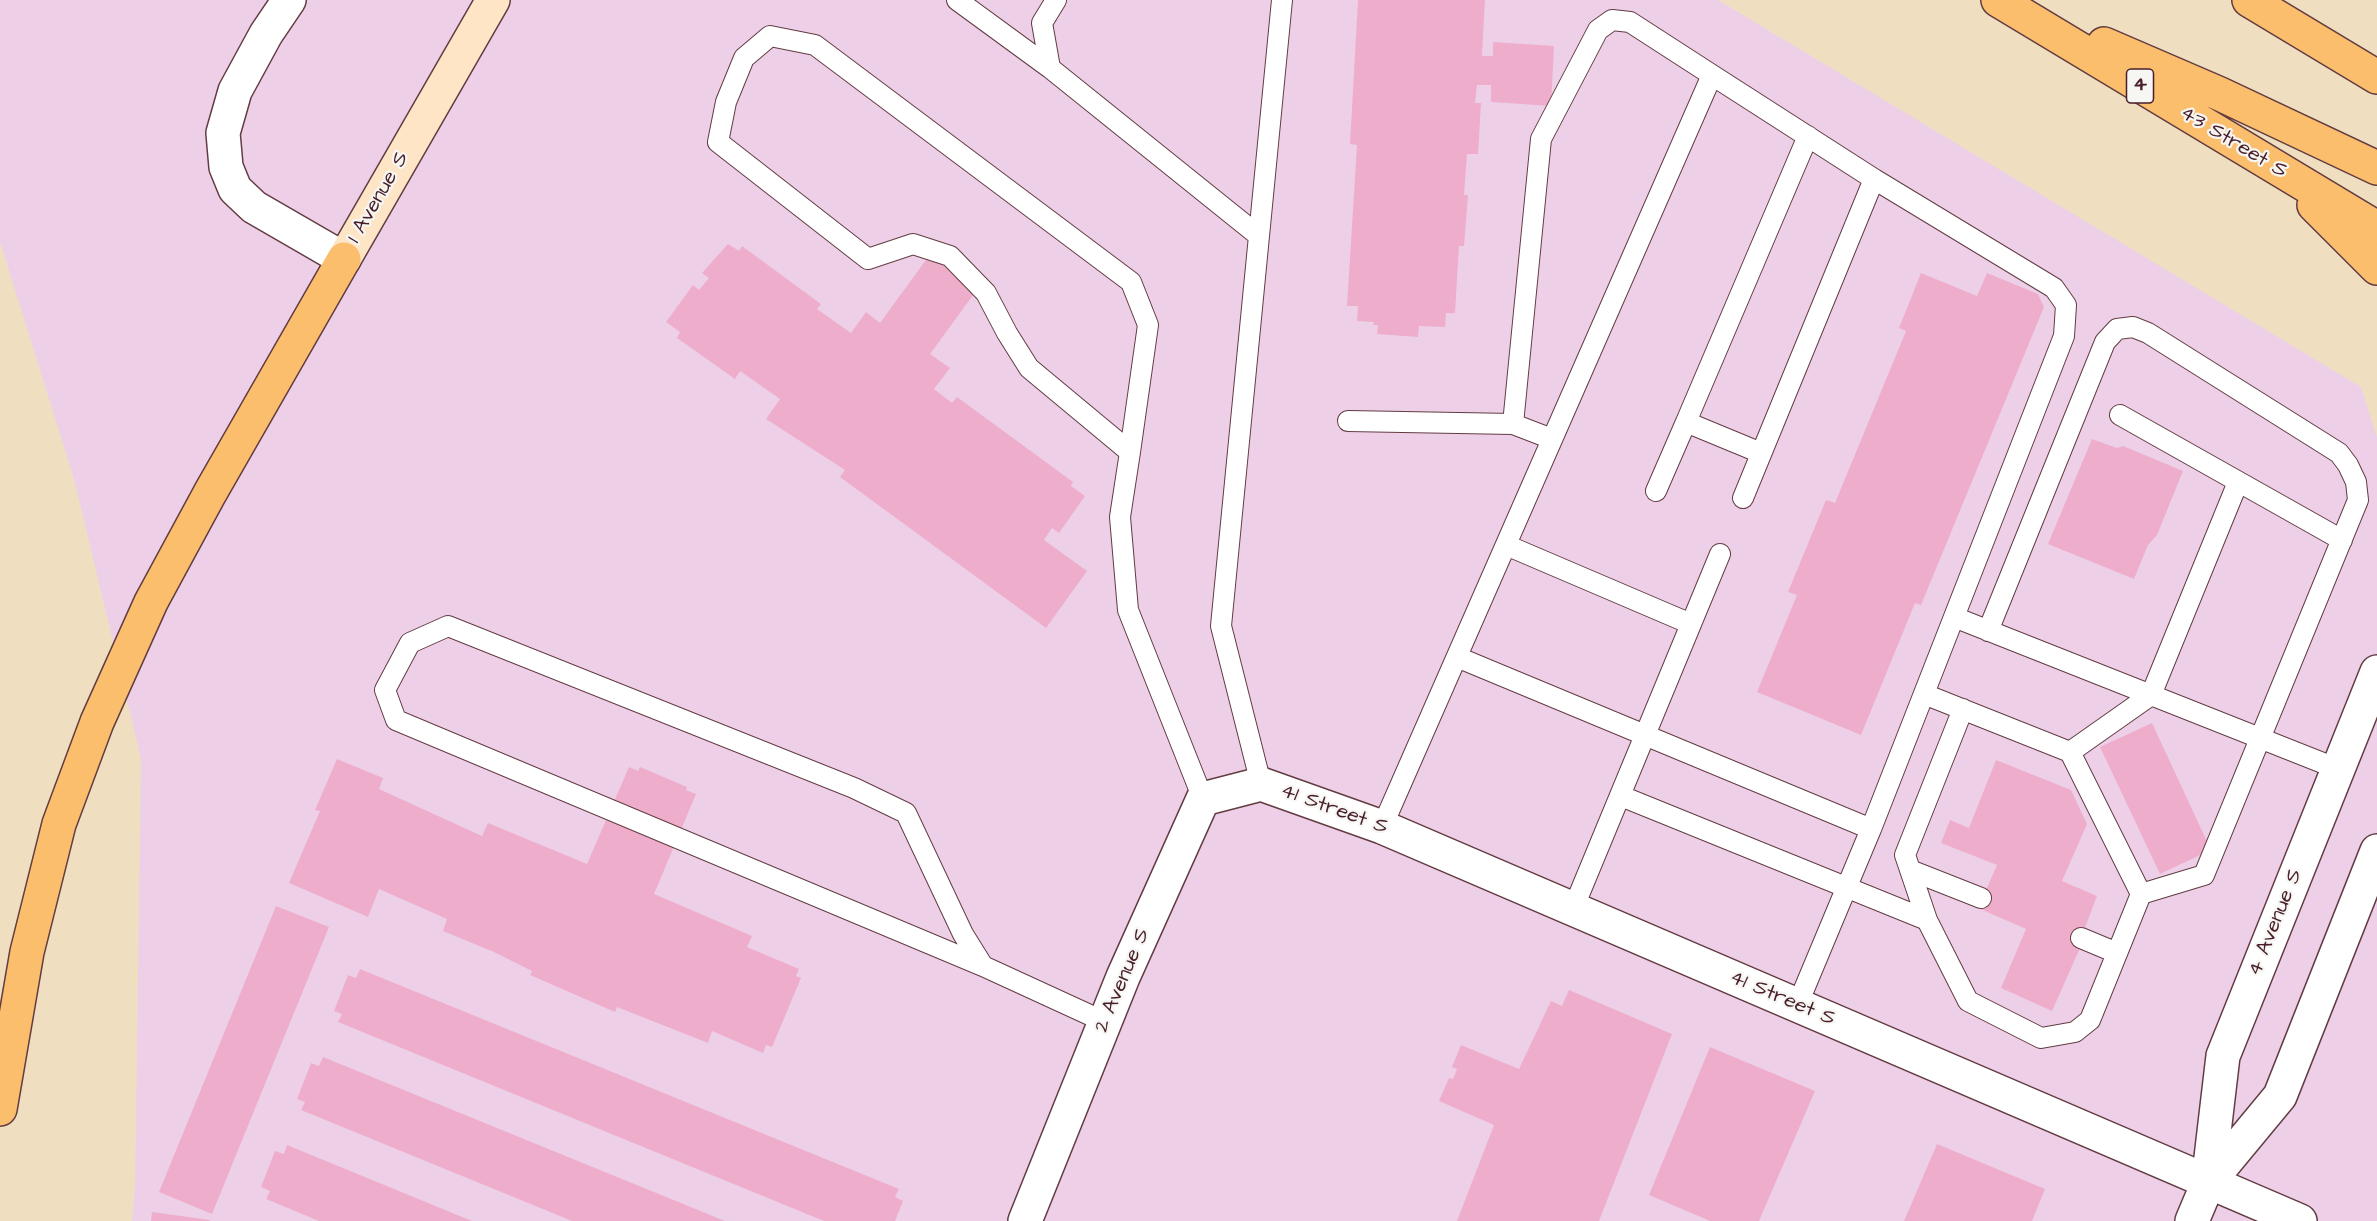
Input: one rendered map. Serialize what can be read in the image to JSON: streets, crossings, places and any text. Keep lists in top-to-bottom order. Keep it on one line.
{"streets":{"highway":["4","43 Street S"],"main road":["1 Avenue S"],"street":["41 Street S","4 Avenue S","2 Avenue S"]},"crossings":[["41 Street S","4 Avenue S"]]}
